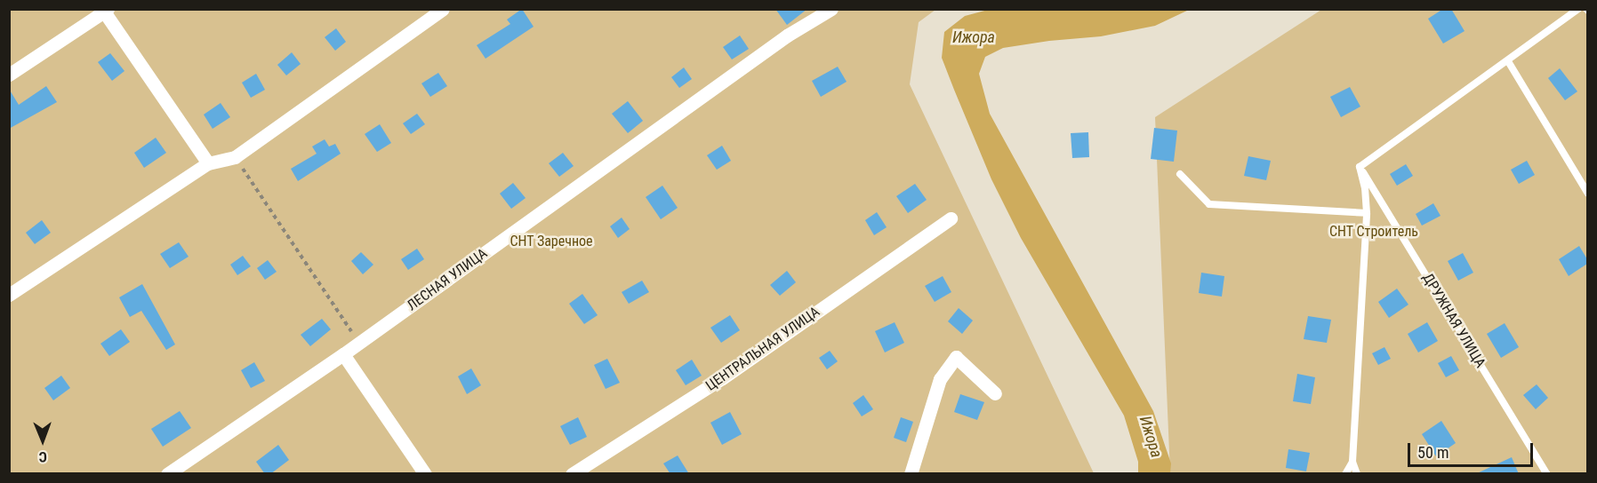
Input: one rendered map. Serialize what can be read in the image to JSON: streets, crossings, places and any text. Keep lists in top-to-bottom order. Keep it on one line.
{"streets":{"street":["ЛЕСНАЯ УЛИЦА","ЦЕНТРАЛЬНАЯ УЛИЦА"],"lane":["ДРУЖНАЯ УЛИЦА"]},"water":["Ижора"],"parks":["СНТ Строитель","СНТ Заречное"],"scale_bar":"50 m","north":"bottom"}
